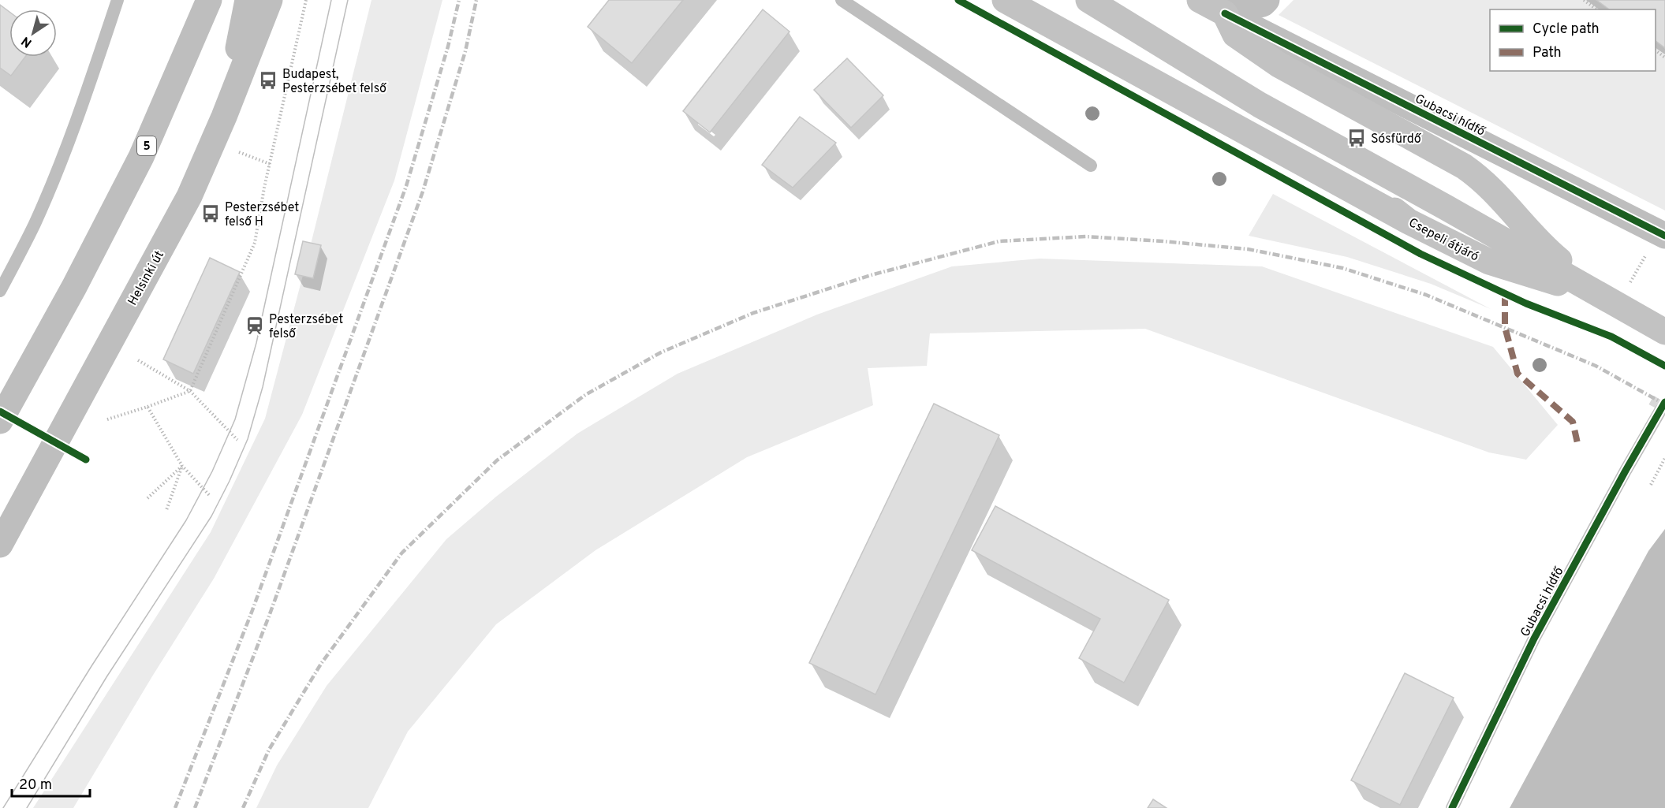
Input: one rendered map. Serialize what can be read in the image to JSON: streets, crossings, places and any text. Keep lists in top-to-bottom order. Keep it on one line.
{"streets":{"main road":["Gubacsi hídfő","5","Csepeli átjáró","Helsinki út"]},"places":{"bus stop":["Budapest, Pesterzsébet felső","Sósfürdő","Pesterzsébet felső H"],"station":["Pesterzsébet felső"]},"legend":["Cycle path","Path"],"scale_bar":"20 m","north":"bottom left"}
